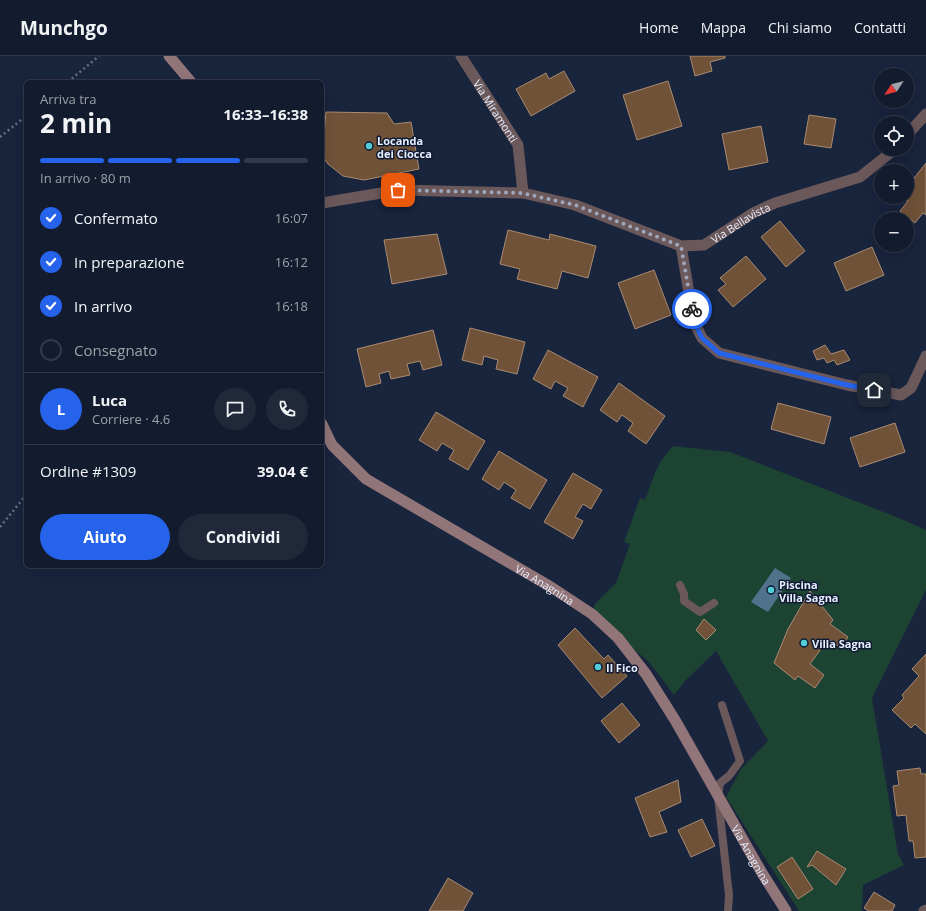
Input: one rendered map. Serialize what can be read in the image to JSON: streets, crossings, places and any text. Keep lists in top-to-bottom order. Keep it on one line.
{"streets":{"main road":["Via Anagnina"],"street":["Via Miramonti","Via Bellavista"]},"crossings":[["Via Miramonti","Via Bellavista"]],"places":["Locanda dei Ciocca","Piscina Villa Sagna","Villa Sagna","Il Fico"],"north":"bottom left","page":{"header":"Munchgo","nav":["Home","Mappa","Chi siamo","Contatti"],"map_buttons":["+","−"],"heading":["2 min","Arriva tra","16:33–16:38"],"panel":["Luca","Corriere · 4.6","Ordine #1309","39.04 €"],"bar":"In arrivo · 80 m","list":[["Confermato","16:07"],["In preparazione","16:12"],["In arrivo","16:18"],"Consegnato"],"round":"L","buttons":["Aiuto","Condividi"]}}
